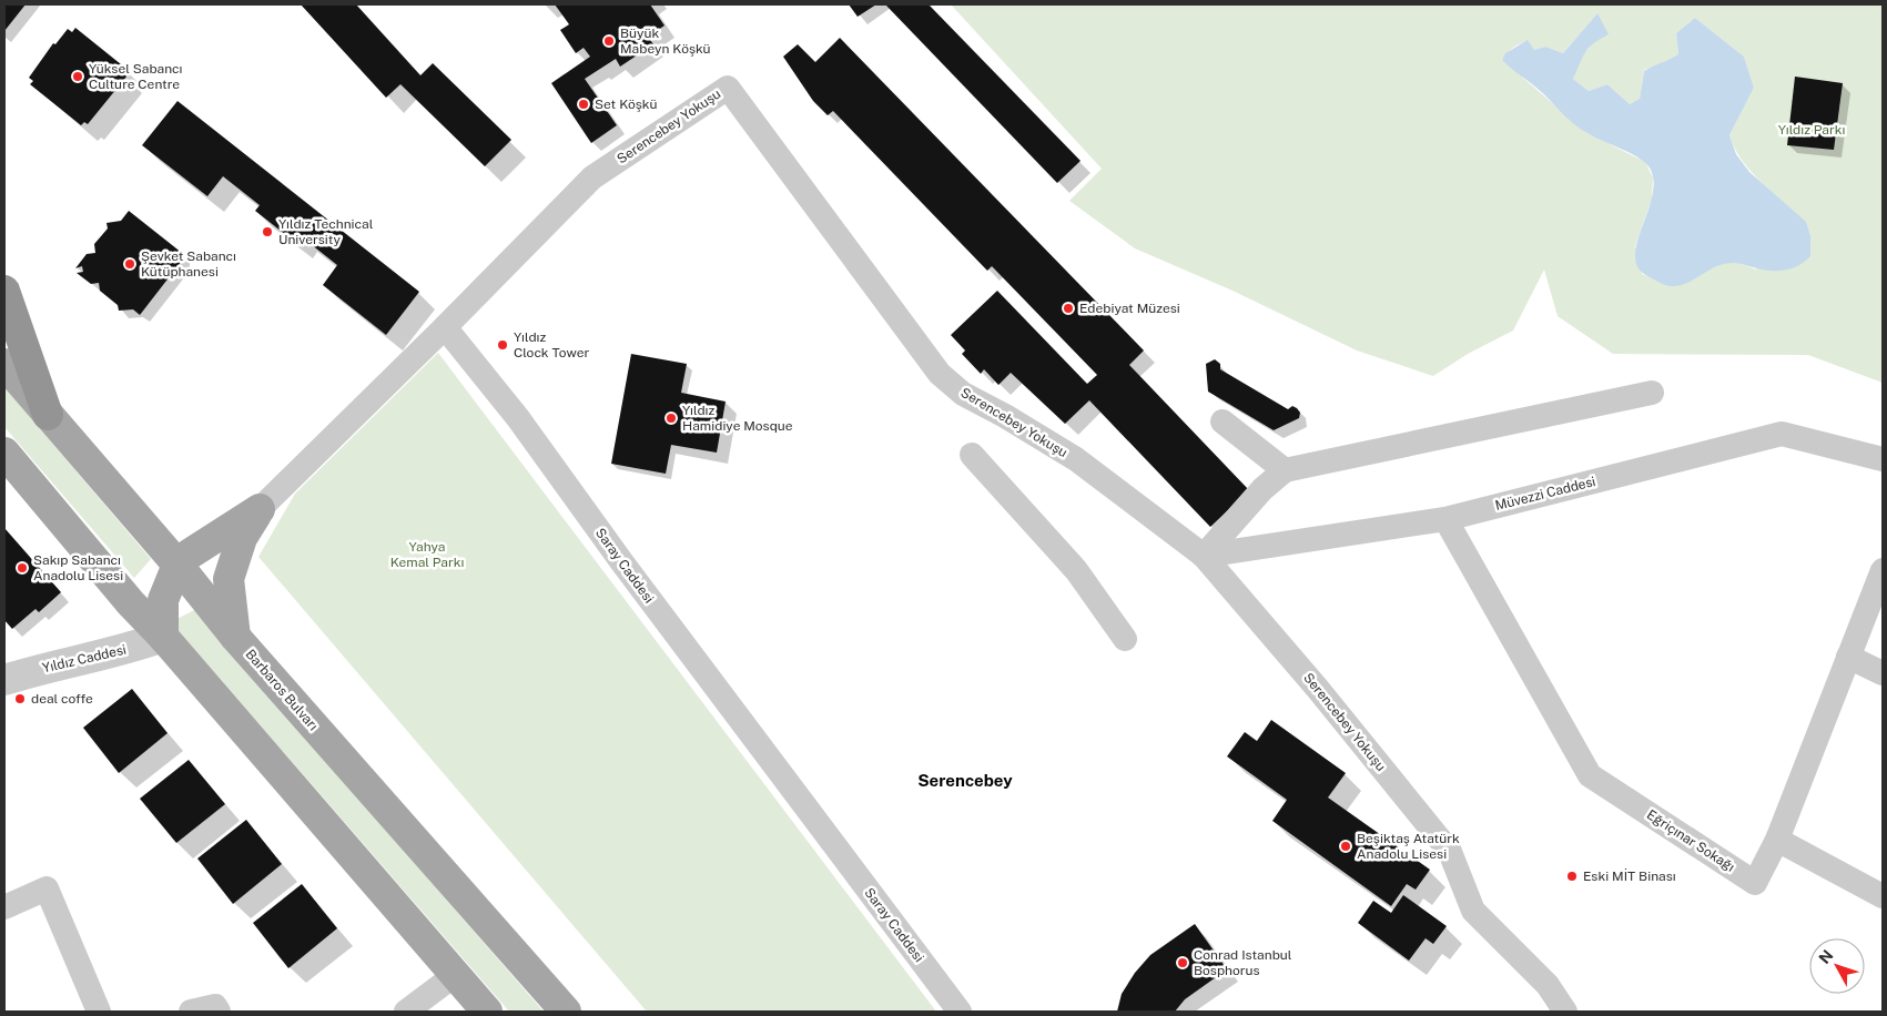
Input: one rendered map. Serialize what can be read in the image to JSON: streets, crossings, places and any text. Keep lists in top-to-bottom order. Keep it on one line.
{"streets":{"main road":["Barbaros Bulvarı"],"street":["Serencebey Yokuşu","Müvezzi Caddesi","Saray Caddesi","Yıldız Caddesi","Eğriçınar Sokağı"]},"crossings":[["Serencebey Yokuşu","Müvezzi Caddesi"],["Serencebey Yokuşu","Saray Caddesi"],["Müvezzi Caddesi","Eğriçınar Sokağı"]],"districts":["Serencebey"],"parks":["Yıldız Parkı","Yahya Kemal Parkı"],"places":["Büyük Mabeyn Köşkü","Yüksel Sabancı Culture Centre","Set Köşkü","Yıldız Technical University","Şevket Sabancı Kütüphanesi","Edebiyat Müzesi","Yıldız Clock Tower","Yıldız Hamidiye Mosque","Sakıp Sabancı Anadolu Lisesi","deal coffe","Beşiktaş Atatürk Anadolu Lisesi","Eski MİT Binası","Conrad Istanbul Bosphorus"],"north":"top left"}
